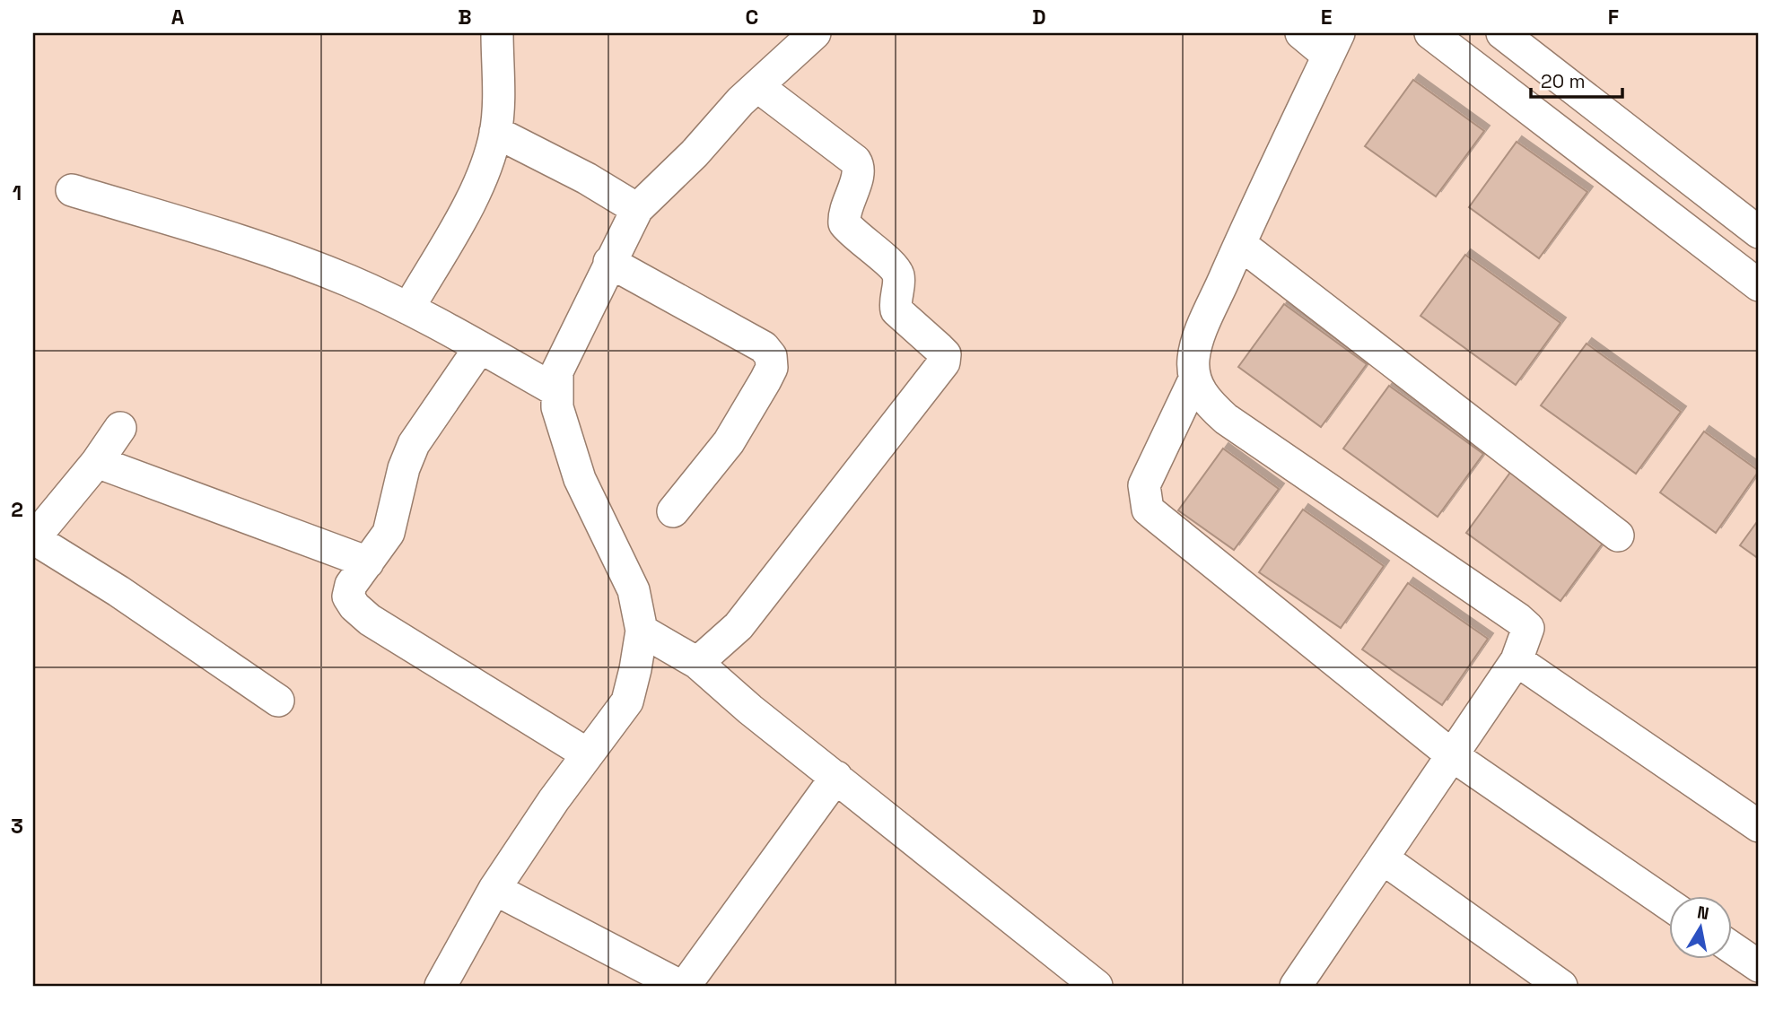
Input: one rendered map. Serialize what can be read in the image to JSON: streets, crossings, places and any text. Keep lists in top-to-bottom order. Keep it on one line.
{"scale_bar":"20 m","north":"top","grid":{"columns":["A","B","C","D","E","F"],"rows":["1","2","3"]}}
